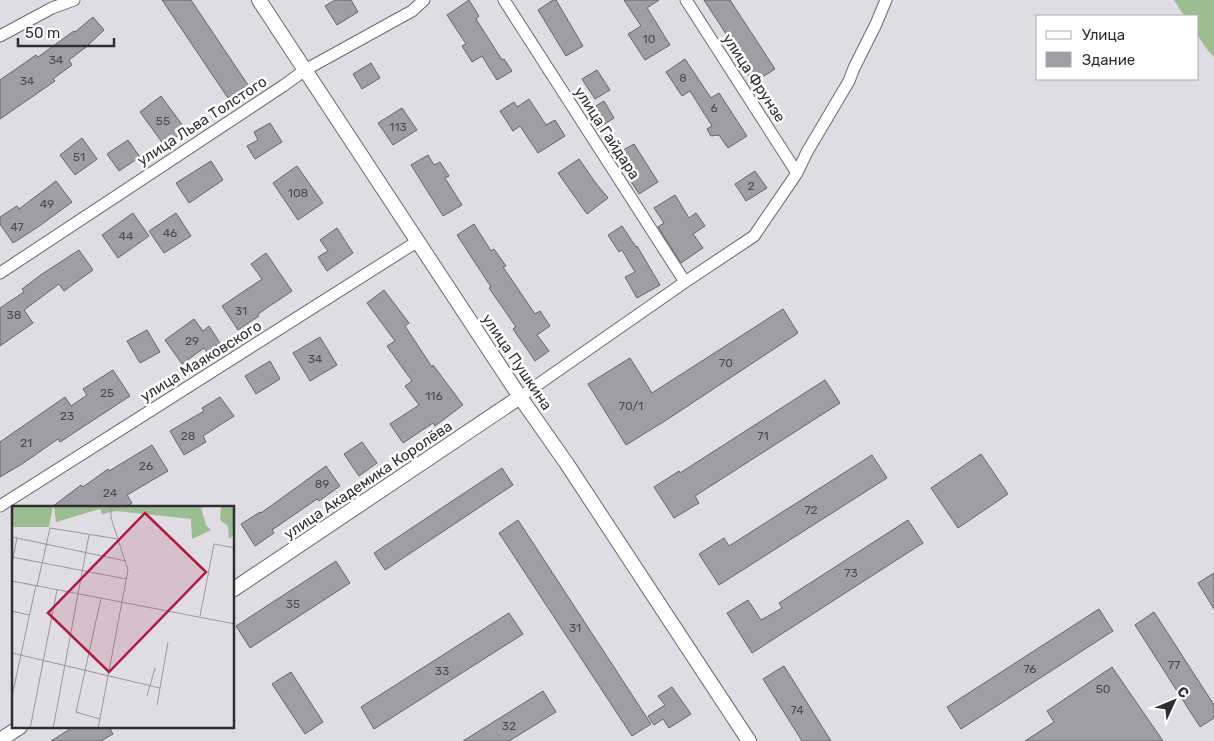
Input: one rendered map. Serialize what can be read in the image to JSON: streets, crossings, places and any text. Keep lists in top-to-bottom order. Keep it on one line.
{"streets":{"street":["улица Фрунзе","улица Льва Толстого","улица Гайдара","улица Маяковского","улица Пушкина","улица Академика Королёва"]},"crossings":[["улица Льва Толстого","улица Пушкина"],["улица Маяковского","улица Пушкина"],["улица Пушкина","улица Академика Королёва"]],"house_numbers":["10","34","8","34","6","55","113","51","2","108","49","47","46","44","31","38","29","34","70","25","116","70/1","23","28","71","21","26","89","24","72","73","35","31","77","76","33","50","74","32"],"legend":["Улица","Здание"],"scale_bar":"50 m","north":"top right"}
